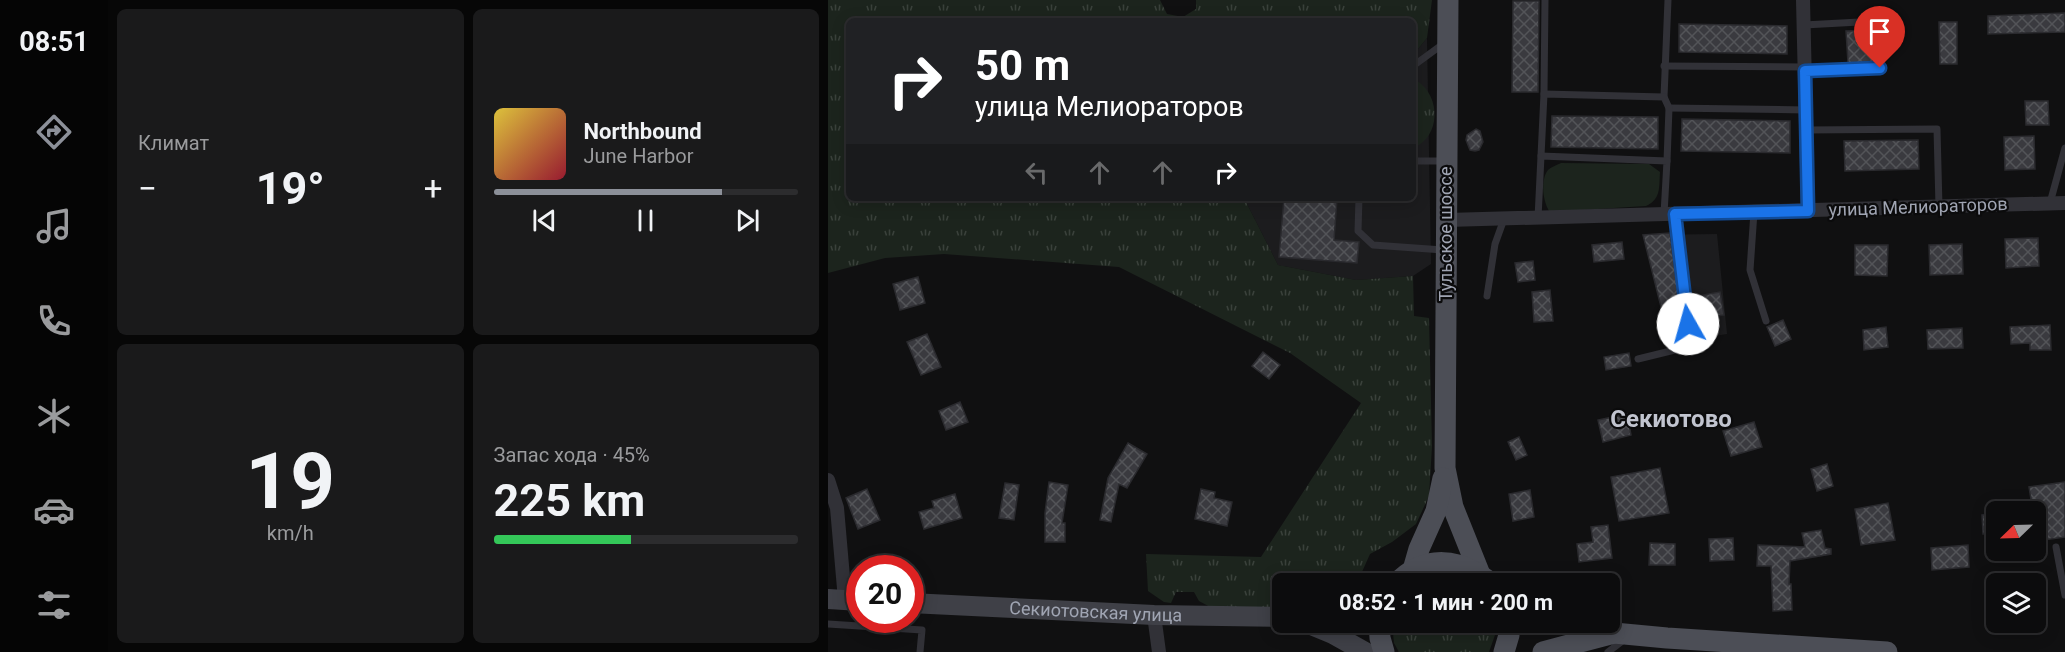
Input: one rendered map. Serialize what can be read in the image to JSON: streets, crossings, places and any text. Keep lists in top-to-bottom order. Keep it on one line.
{"streets":{"main road":["Тульское шоссе","Секиотовская улица"],"street":["улица Мелиораторов"]},"crossings":[["улица Мелиораторов","Тульское шоссе"]],"districts":["Секиотово"],"north":"bottom left","page":{"tabs":"08:51","tile":["Климат",["19","km/h"],["Запас хода · 45%","225 km"]],"turn":["50 m","улица Мелиораторов"],"song":["Northbound","June Harbor"],"heat":["−","19°","+"],"limit":"20","trip":"08:52 · 1 мин · 200 m"}}
